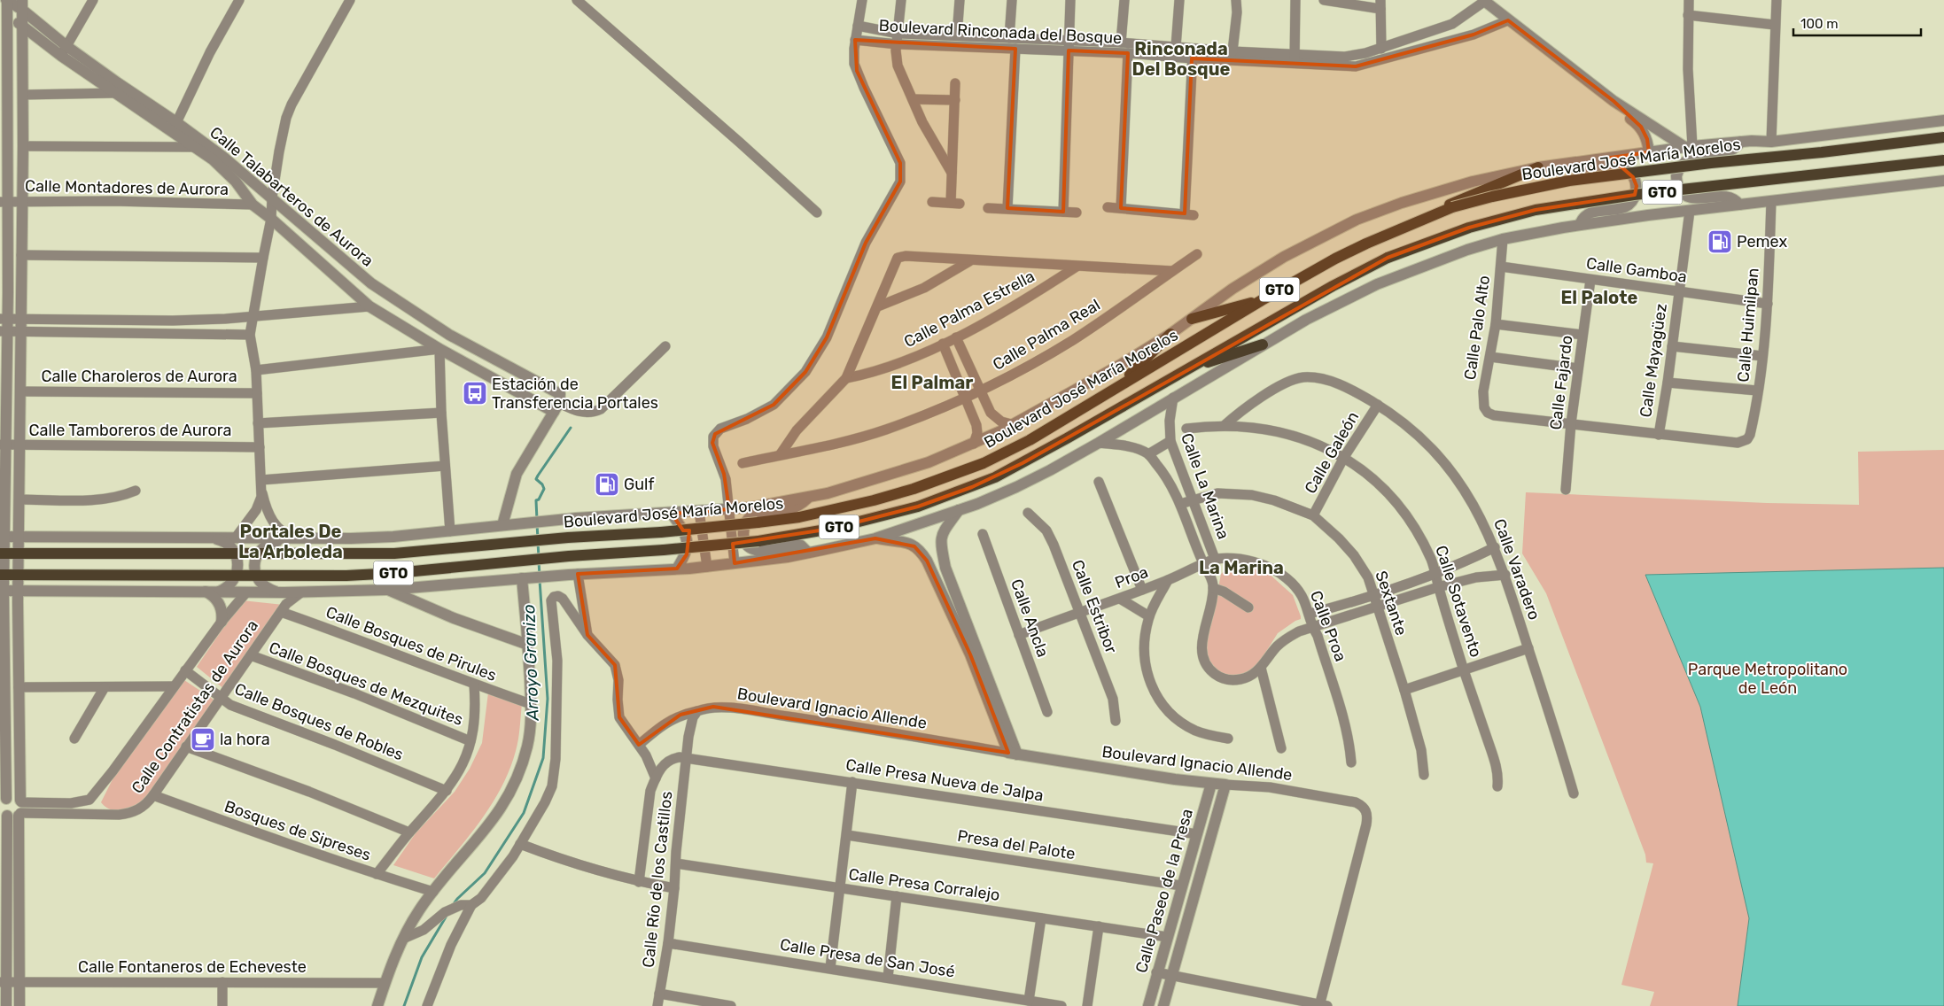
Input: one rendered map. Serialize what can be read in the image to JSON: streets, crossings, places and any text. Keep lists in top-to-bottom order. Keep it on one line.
{"streets":{"main road":["Boulevard José María Morelos","GTO"],"street":["Boulevard Rinconada del Bosque","Calle Montadores de Aurora","Calle Talabarteros de Aurora","Calle Gamboa","Calle Palma Estrella","Calle Huimilpan","Calle Palo Alto","Calle Palma Real","Calle Mayagüez","Calle Charoleros de Aurora","Calle Fajardo","Calle Tamboreros de Aurora","Calle Galeón","Calle La Marina","Calle Varadero","Proa","Calle Sotavento","Sextante","Calle Estribor","Calle Ancla","Calle Proa","Calle Bosques de Pirules","Calle Bosques de Mezquites","Calle Contratistas de Aurora","Boulevard Ignacio Allende","Calle Bosques de Robles","Calle Presa Nueva de Jalpa","Bosques de Sipreses","Presa del Palote","Calle Río de los Castillos","Calle Presa Corralejo","Calle Paseo de la Presa","Calle Presa de San José","Calle Fontaneros de Echeveste"]},"crossings":[["Boulevard José María Morelos","GTO"],["Calle Montadores de Aurora","Calle Talabarteros de Aurora"],["Calle Gamboa","Calle Huimilpan"],["Calle Gamboa","Calle Palo Alto"],["Calle Gamboa","Calle Mayagüez"],["Calle Gamboa","Calle Fajardo"],["Calle Huimilpan","Calle Mayagüez"],["Calle Palo Alto","Calle Fajardo"],["Calle Galeón","Calle Varadero"],["Calle Galeón","Calle Sotavento"],["Calle Galeón","Sextante"],["Calle La Marina","Calle Varadero"],["Calle La Marina","Proa"],["Calle La Marina","Calle Sotavento"],["Calle La Marina","Sextante"],["Calle La Marina","Calle Proa"],["Calle Varadero","Calle Sotavento"],["Proa","Calle Estribor"],["Proa","Calle Ancla"],["Proa","Boulevard Ignacio Allende"],["Calle Bosques de Pirules","Calle Contratistas de Aurora"],["Calle Bosques de Mezquites","Calle Contratistas de Aurora"],["Calle Contratistas de Aurora","Calle Bosques de Robles"],["Calle Contratistas de Aurora","Bosques de Sipreses"],["Boulevard Ignacio Allende","Calle Paseo de la Presa"],["Calle Presa Nueva de Jalpa","Calle Río de los Castillos"],["Calle Presa Nueva de Jalpa","Calle Paseo de la Presa"],["Presa del Palote","Calle Paseo de la Presa"],["Calle Río de los Castillos","Calle Presa Corralejo"],["Calle Río de los Castillos","Calle Presa de San José"],["Calle Presa Corralejo","Calle Paseo de la Presa"]],"districts":["Rinconada Del Bosque","El Palote","El Palmar","Portales De La Arboleda","La Marina"],"water":["Arroyo Granizo"],"parks":["Parque Metropolitano de León"],"places":{"fuel station":["Pemex","Gulf"],"bus stop":["Estación de Transferencia Portales"],"cafe":["la hora"]},"scale_bar":"100 m"}
